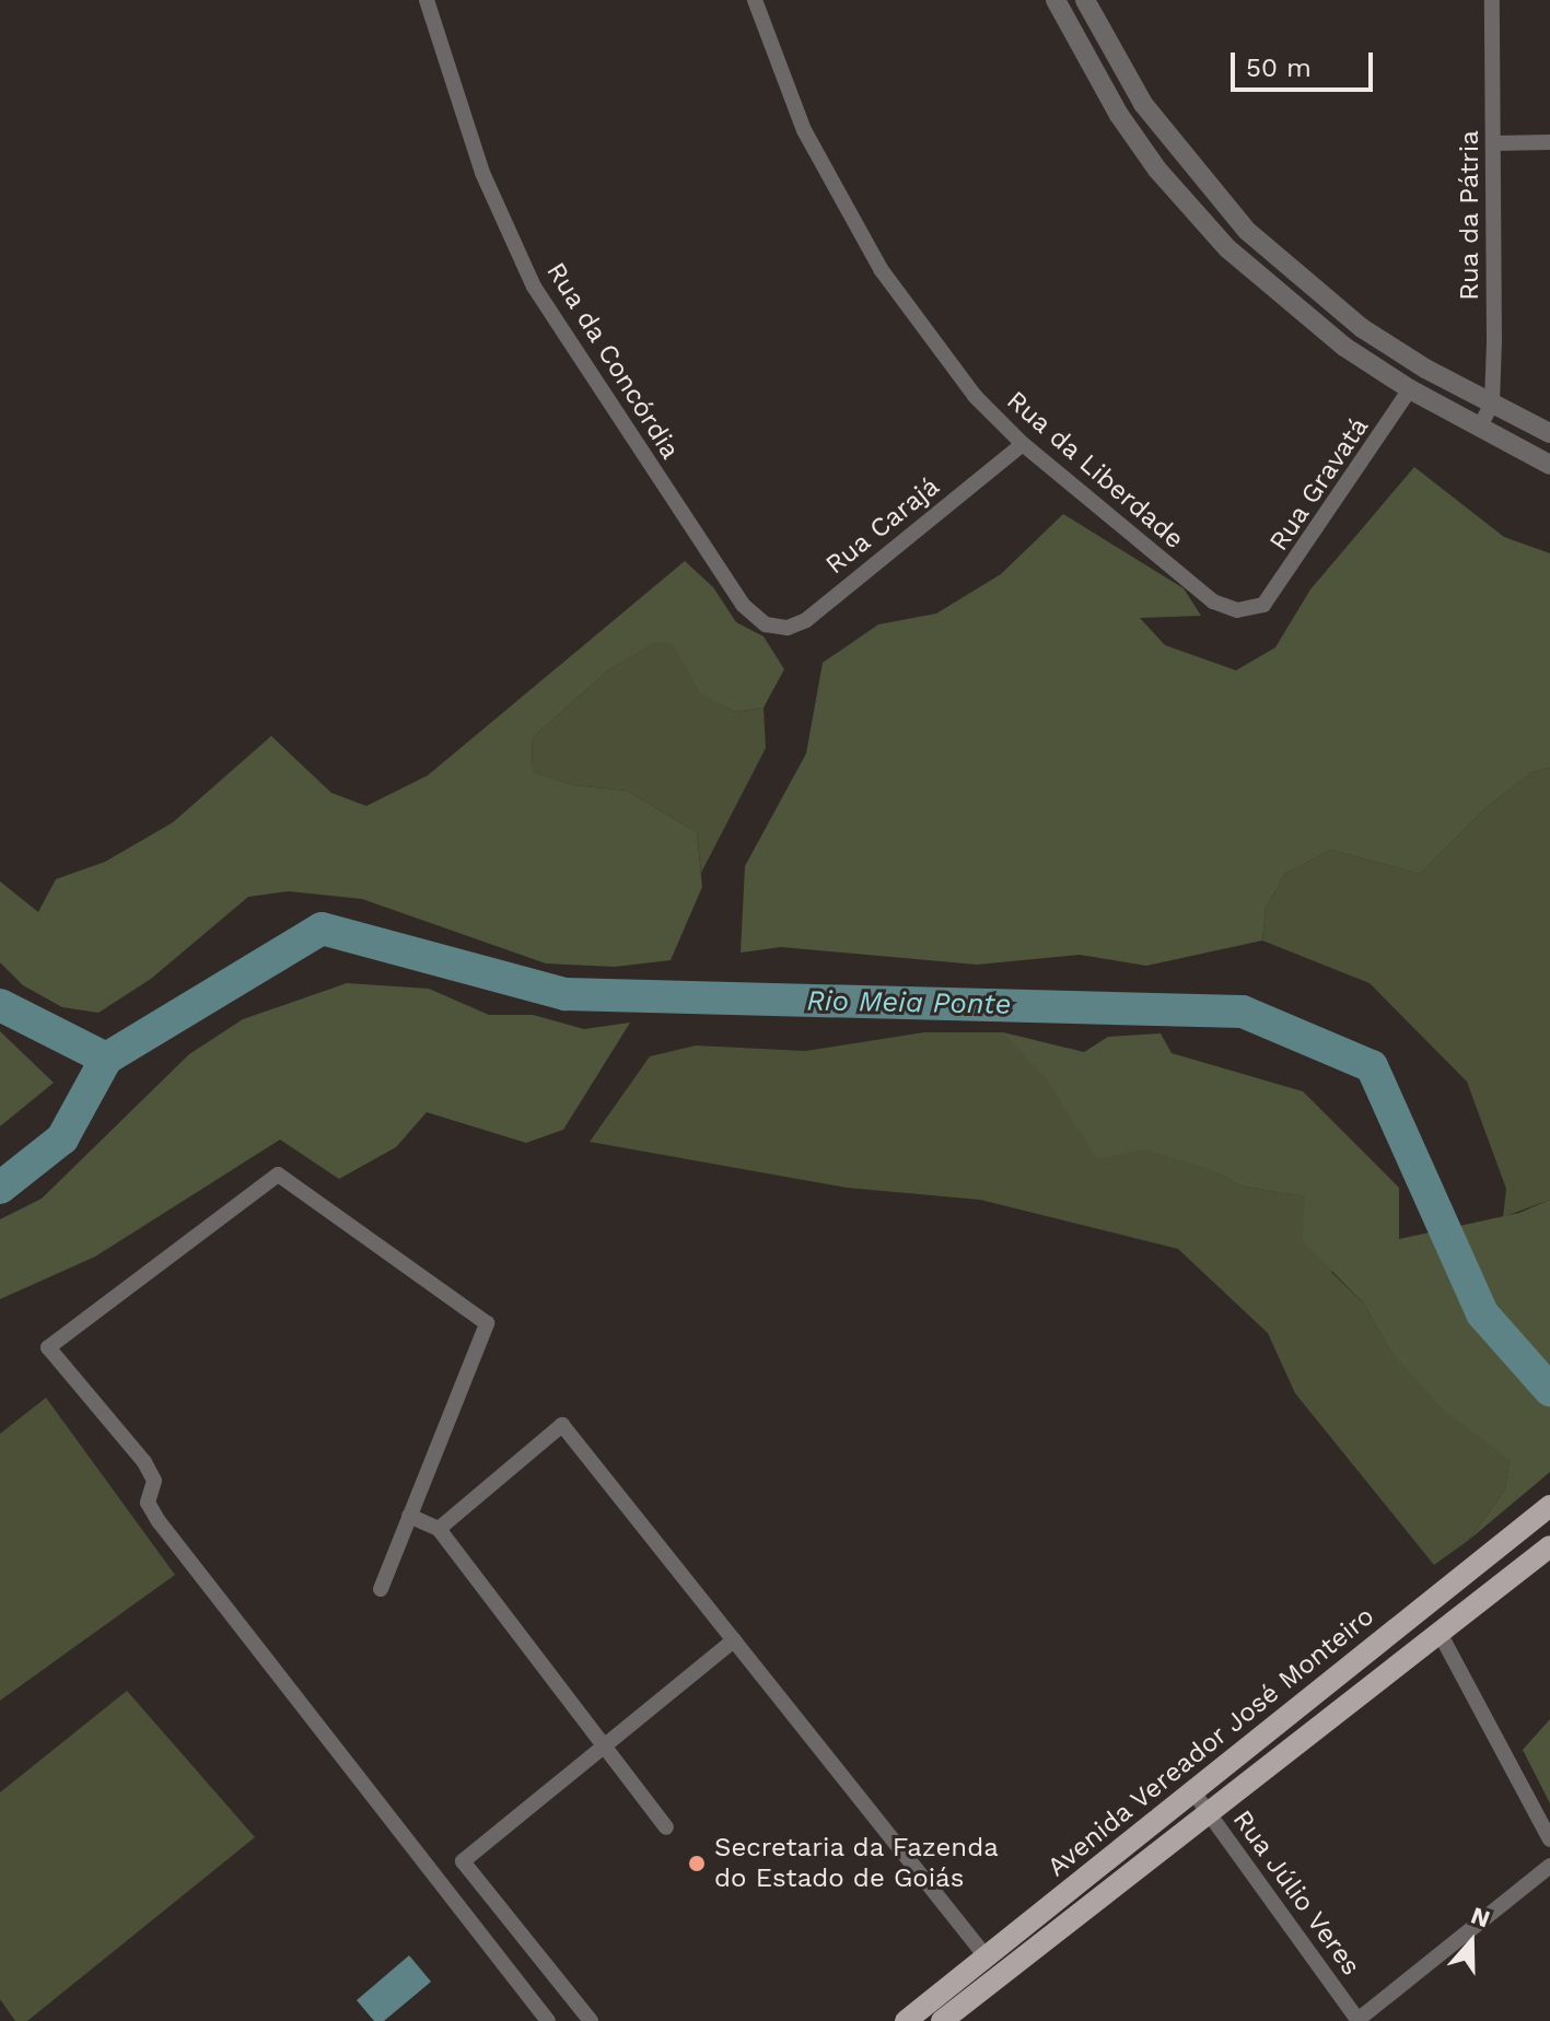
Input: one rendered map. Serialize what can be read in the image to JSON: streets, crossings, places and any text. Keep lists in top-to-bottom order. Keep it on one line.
{"streets":{"main road":["Avenida Vereador José Monteiro"],"street":["Rua da Pátria","Rua da Concórdia","Rua da Liberdade","Rua Gravatá","Rua Carajá","Rua Júlio Veres"]},"crossings":[["Rua da Concórdia","Rua Carajá"],["Rua da Liberdade","Rua Gravatá"],["Rua da Liberdade","Rua Carajá"],["Avenida Vereador José Monteiro","Rua Júlio Veres"]],"water":["Rio Meia Ponte"],"places":["Secretaria da Fazenda do Estado de Goiás"],"scale_bar":"50 m","north":"top"}
